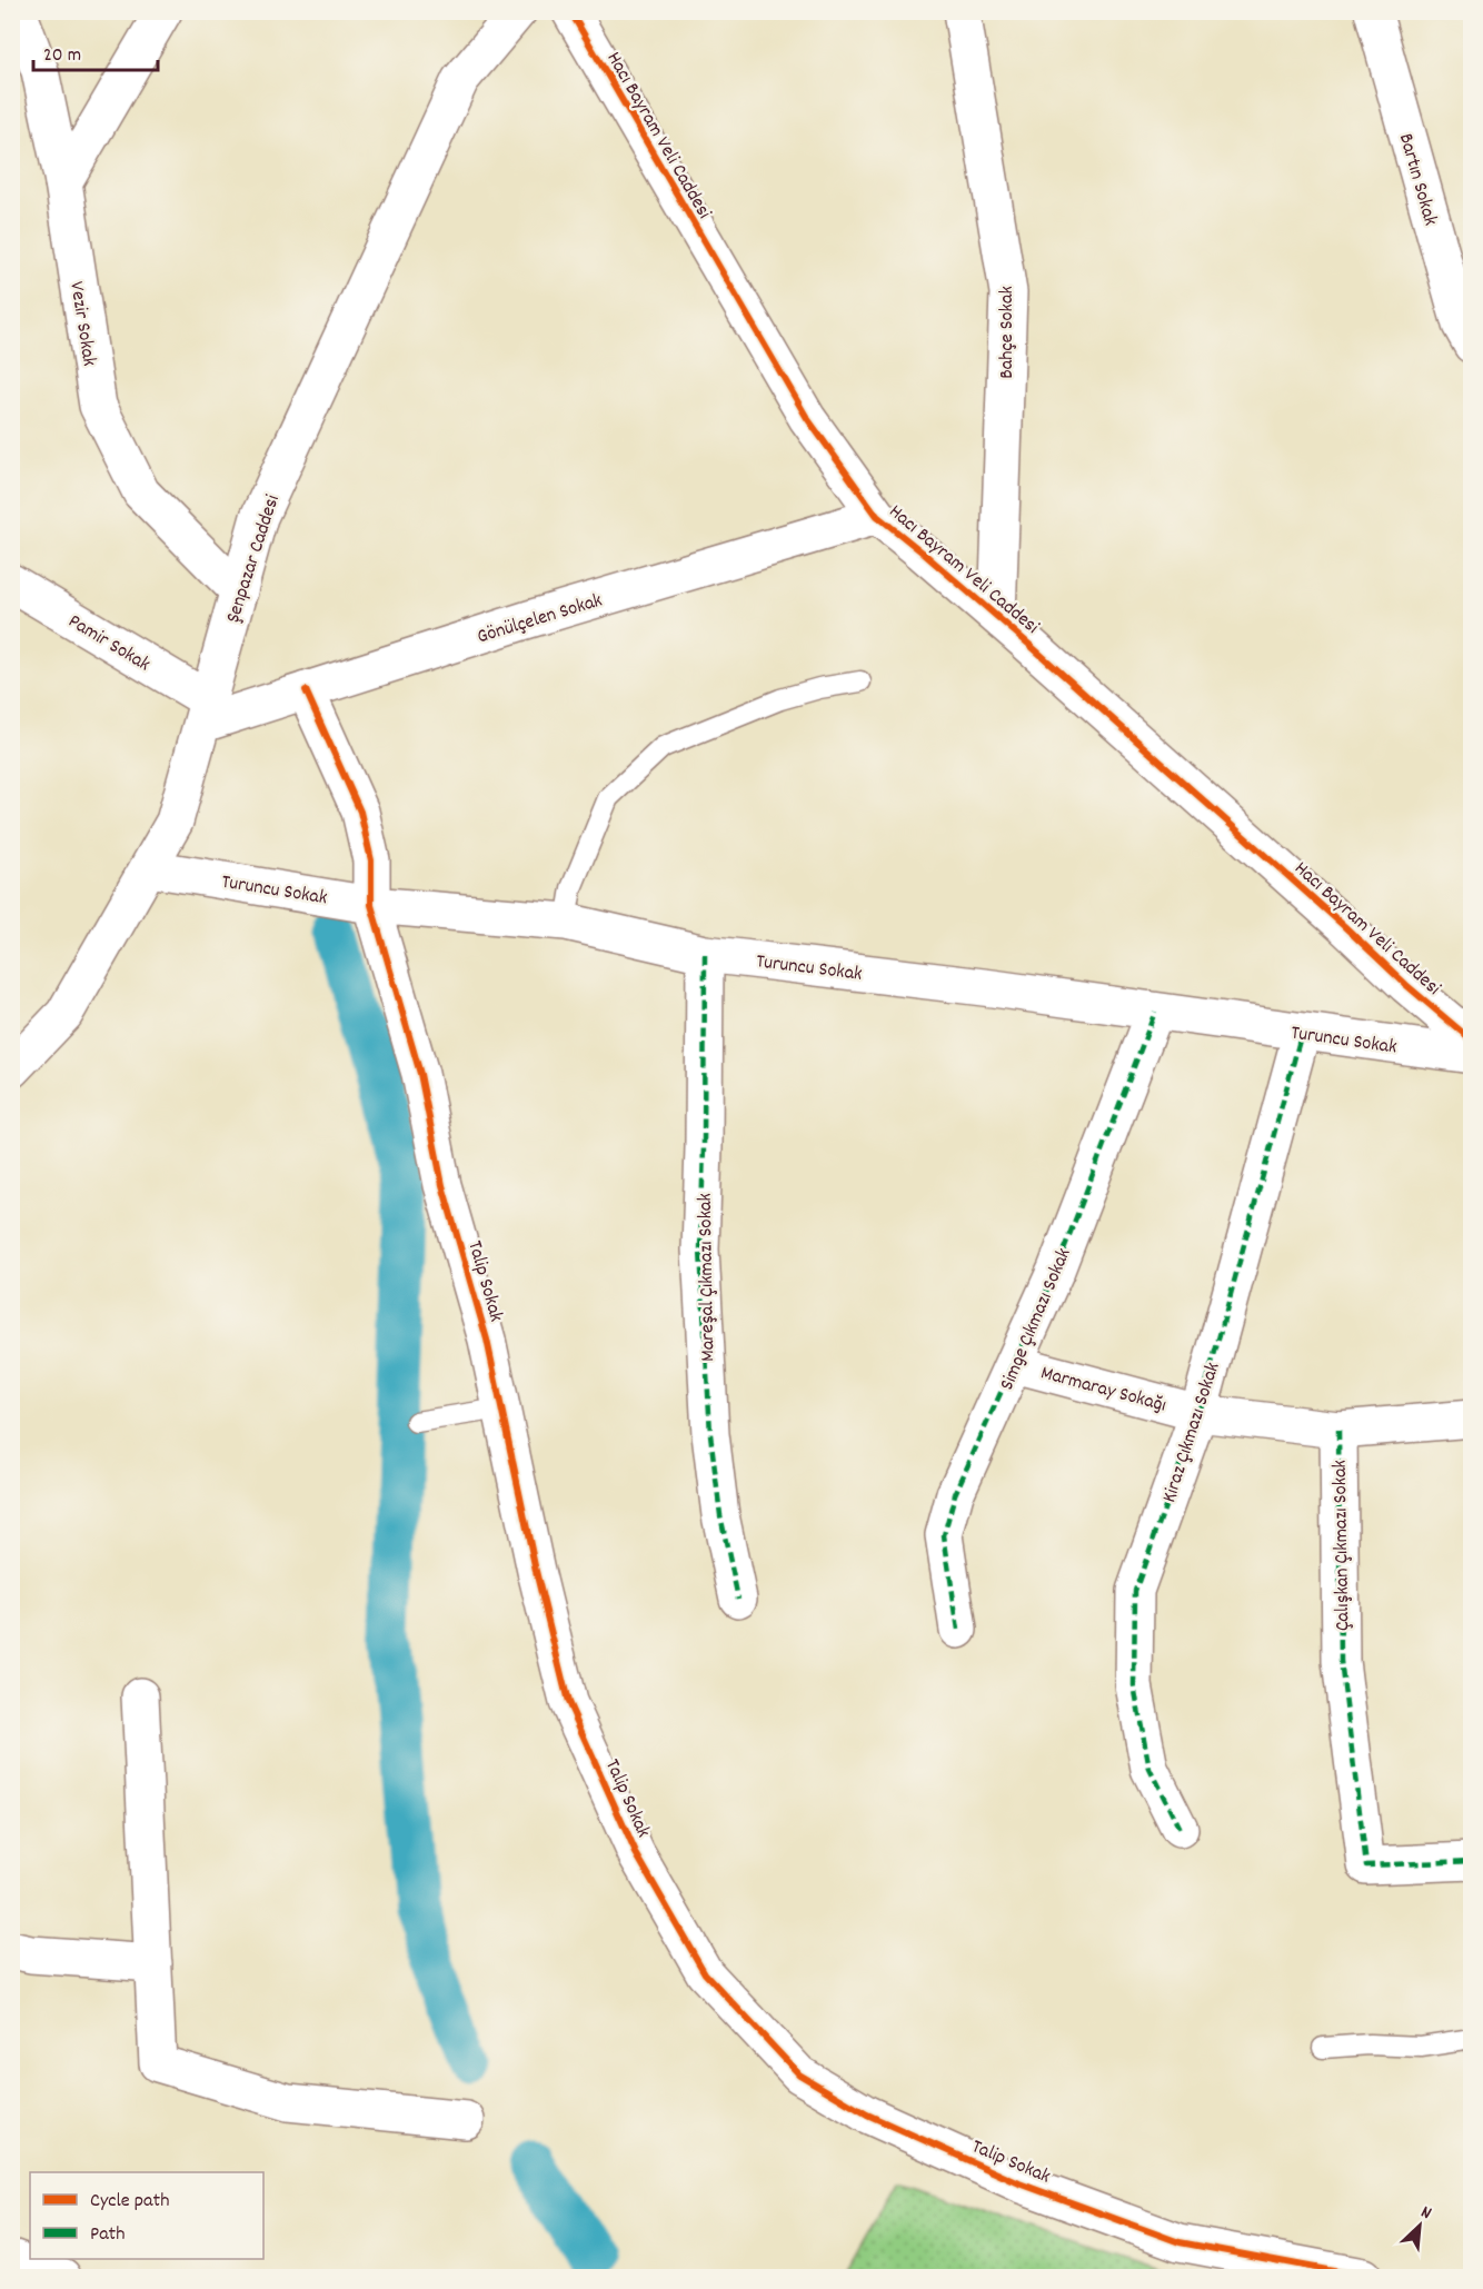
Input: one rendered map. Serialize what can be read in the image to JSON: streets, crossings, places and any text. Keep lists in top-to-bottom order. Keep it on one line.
{"streets":{"street":["Hacı Bayram Veli Caddesi","Bartın Sokak","Vezir Sokak","Bahçe Sokak","Şenpazar Caddesi","Gönülçelen Sokak","Pamir Sokak","Turuncu Sokak","Mareşal Çıkmazı Sokak","Talip Sokak","Simge Çıkmazı Sokak","Marmaray Sokağı","Kiraz Çıkmazı Sokak","Çalışkan Çıkmazı Sokak"]},"crossings":[["Hacı Bayram Veli Caddesi","Bahçe Sokak"],["Hacı Bayram Veli Caddesi","Gönülçelen Sokak"],["Vezir Sokak","Şenpazar Caddesi"],["Şenpazar Caddesi","Gönülçelen Sokak"],["Şenpazar Caddesi","Pamir Sokak"],["Şenpazar Caddesi","Turuncu Sokak"],["Gönülçelen Sokak","Pamir Sokak"],["Gönülçelen Sokak","Talip Sokak"],["Turuncu Sokak","Mareşal Çıkmazı Sokak"],["Turuncu Sokak","Talip Sokak"],["Turuncu Sokak","Simge Çıkmazı Sokak"],["Turuncu Sokak","Kiraz Çıkmazı Sokak"],["Simge Çıkmazı Sokak","Marmaray Sokağı"],["Marmaray Sokağı","Kiraz Çıkmazı Sokak"],["Marmaray Sokağı","Çalışkan Çıkmazı Sokak"]],"legend":["Cycle path","Path"],"scale_bar":"20 m","north":"top right"}
